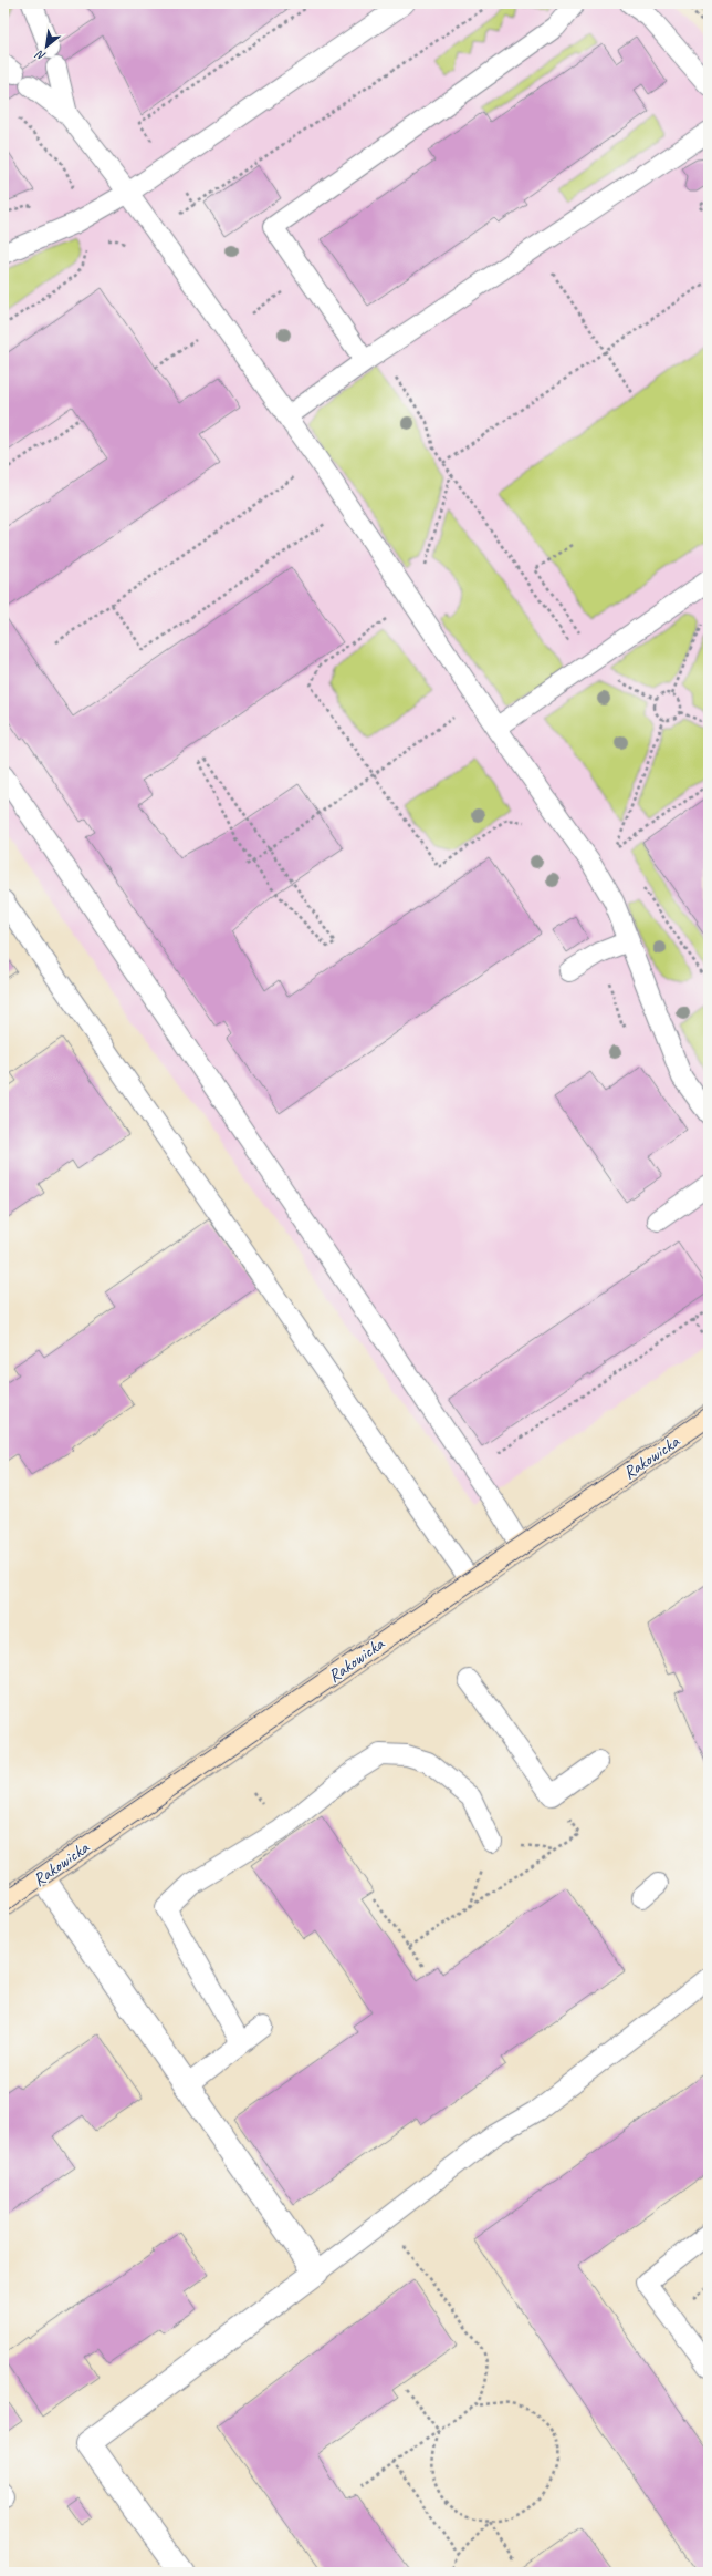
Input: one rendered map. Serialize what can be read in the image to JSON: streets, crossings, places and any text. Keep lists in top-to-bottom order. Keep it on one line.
{"streets":{"street":["Rakowicka"]},"north":"bottom left"}
